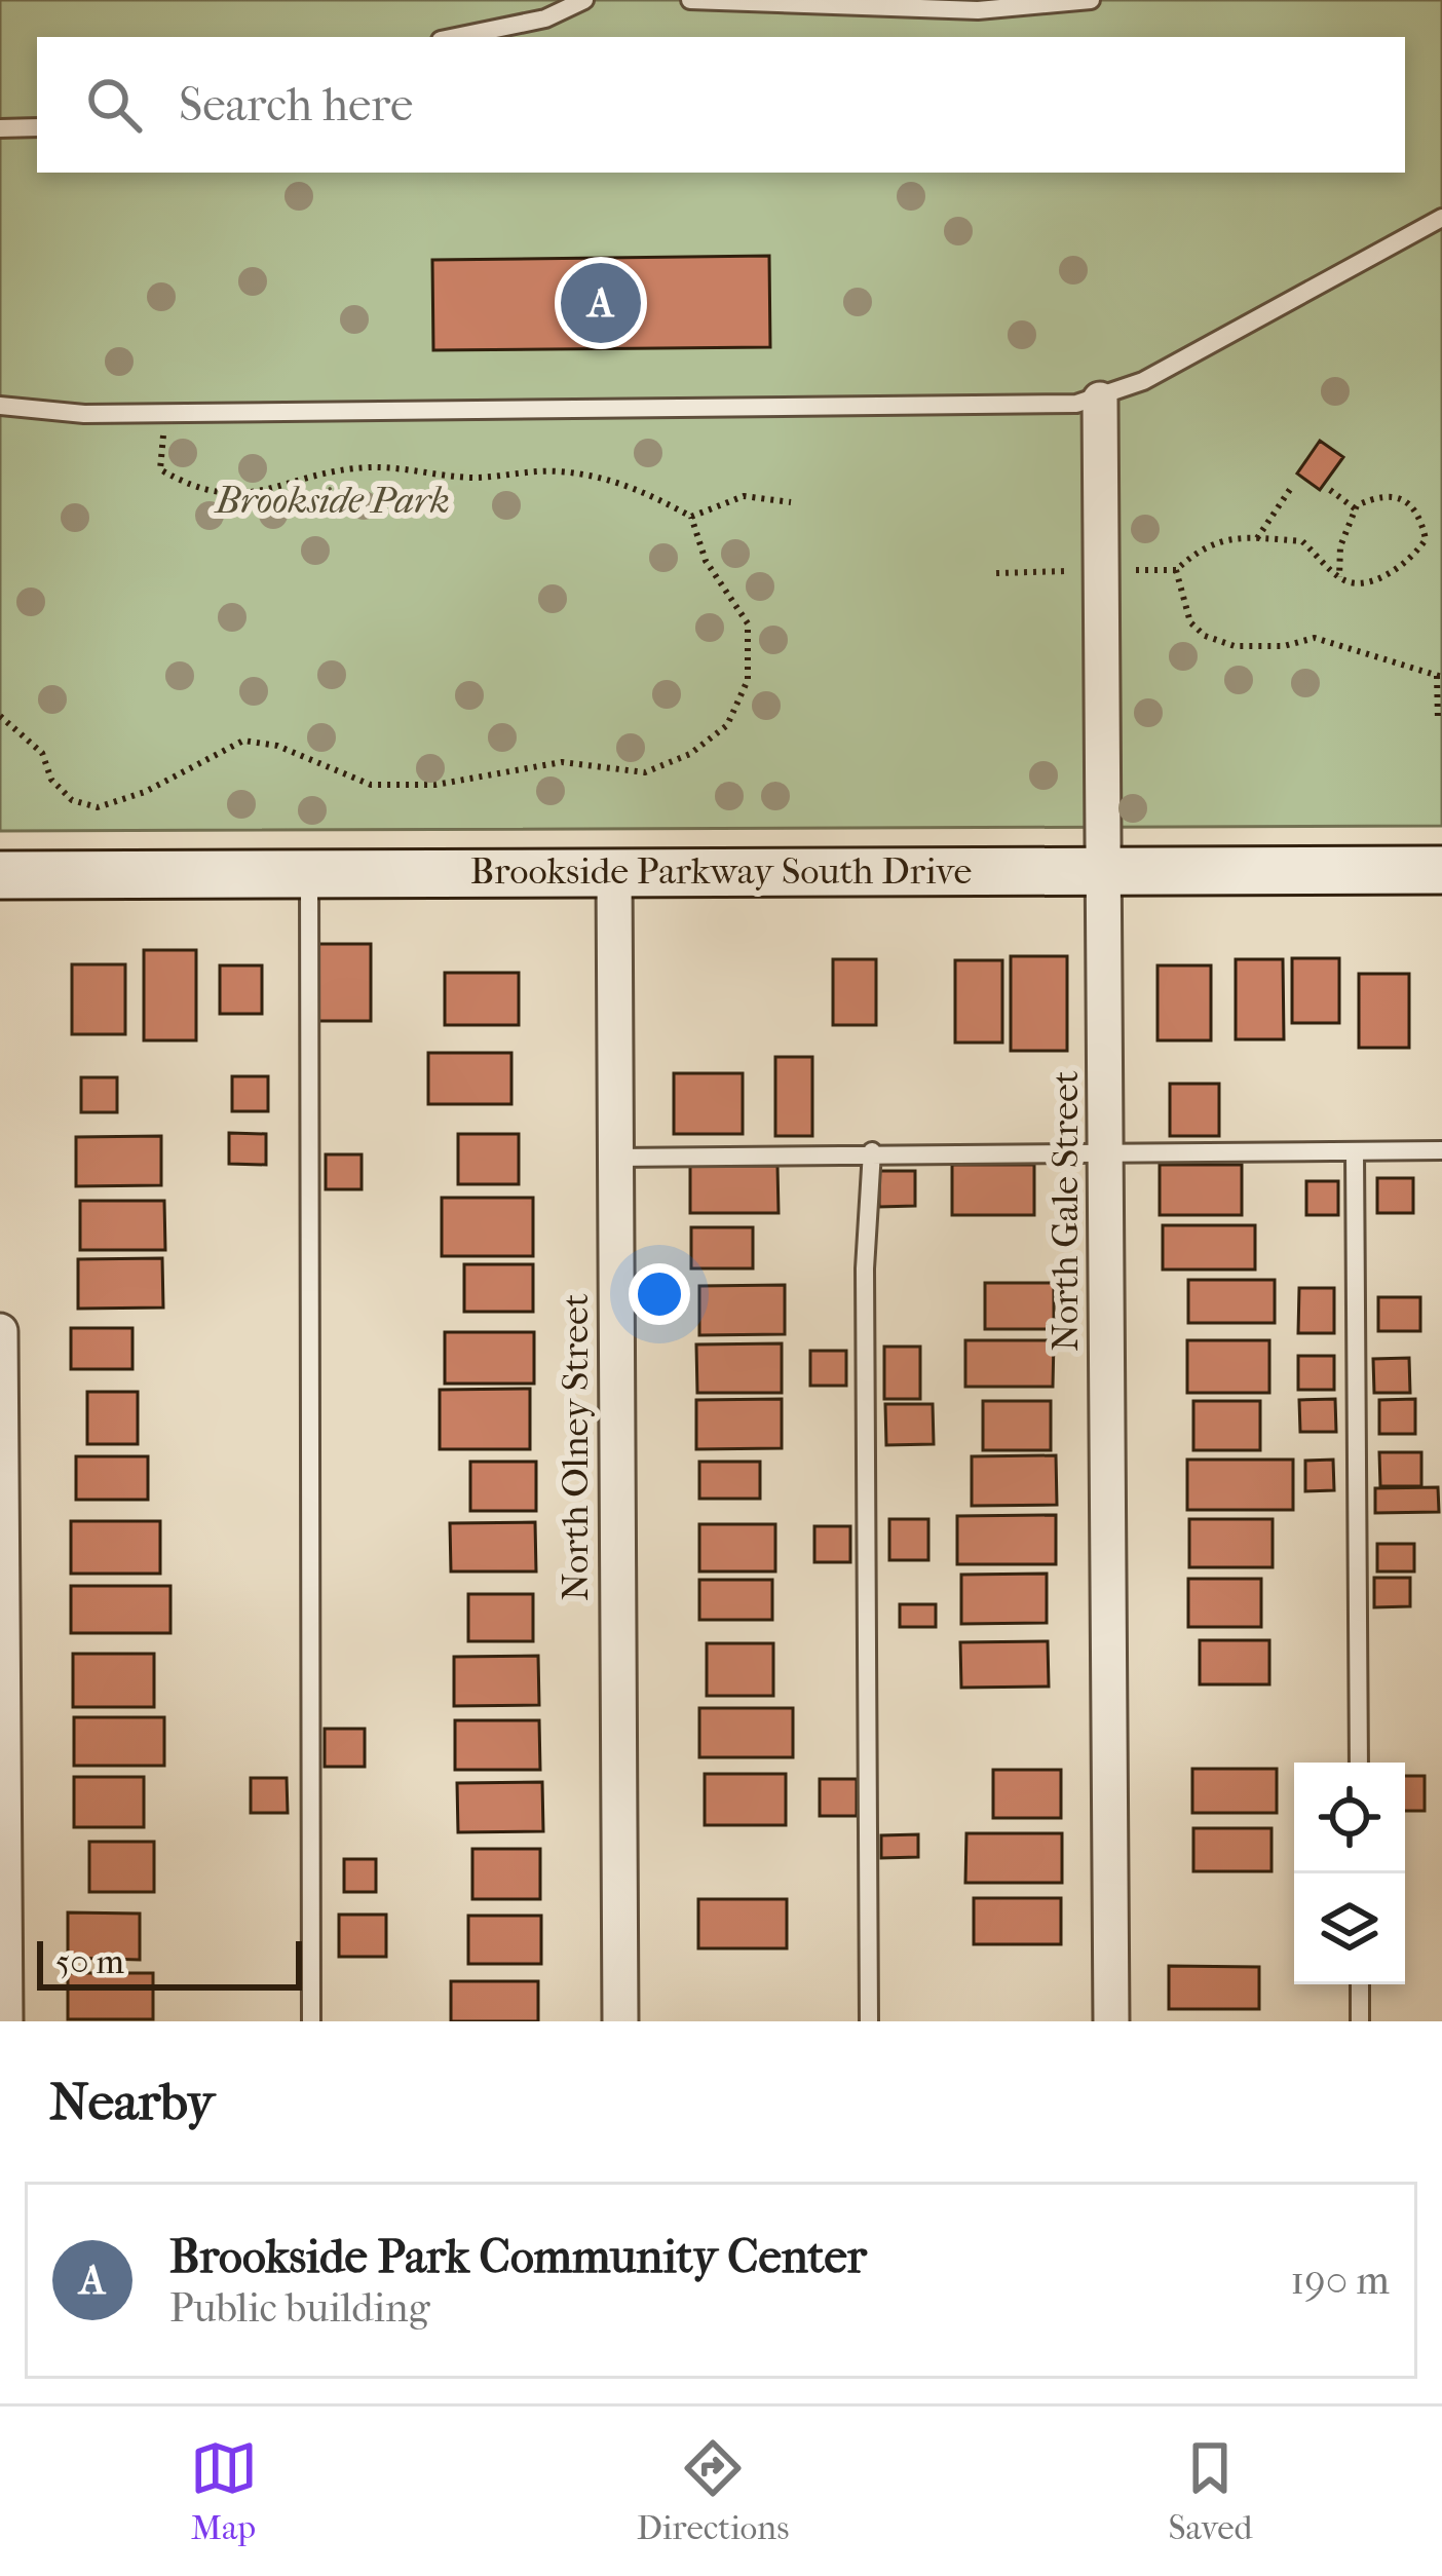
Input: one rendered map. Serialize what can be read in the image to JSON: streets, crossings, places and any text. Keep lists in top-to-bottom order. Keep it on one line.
{"streets":{"main road":["Brookside Parkway South Drive"],"street":["North Gale Street","North Olney Street"]},"crossings":[["Brookside Parkway South Drive","North Gale Street"],["Brookside Parkway South Drive","North Olney Street"]],"parks":["Brookside Park"],"scale_bar":"50 m","page":{"search":"Search here","pins":"A","scale":"50 m","heading":"Nearby","list":[{"mark":"A","name":"Brookside Park Community Center","note":"Public building","value":"190 m"}],"nav":["Map","Directions","Saved"]}}
